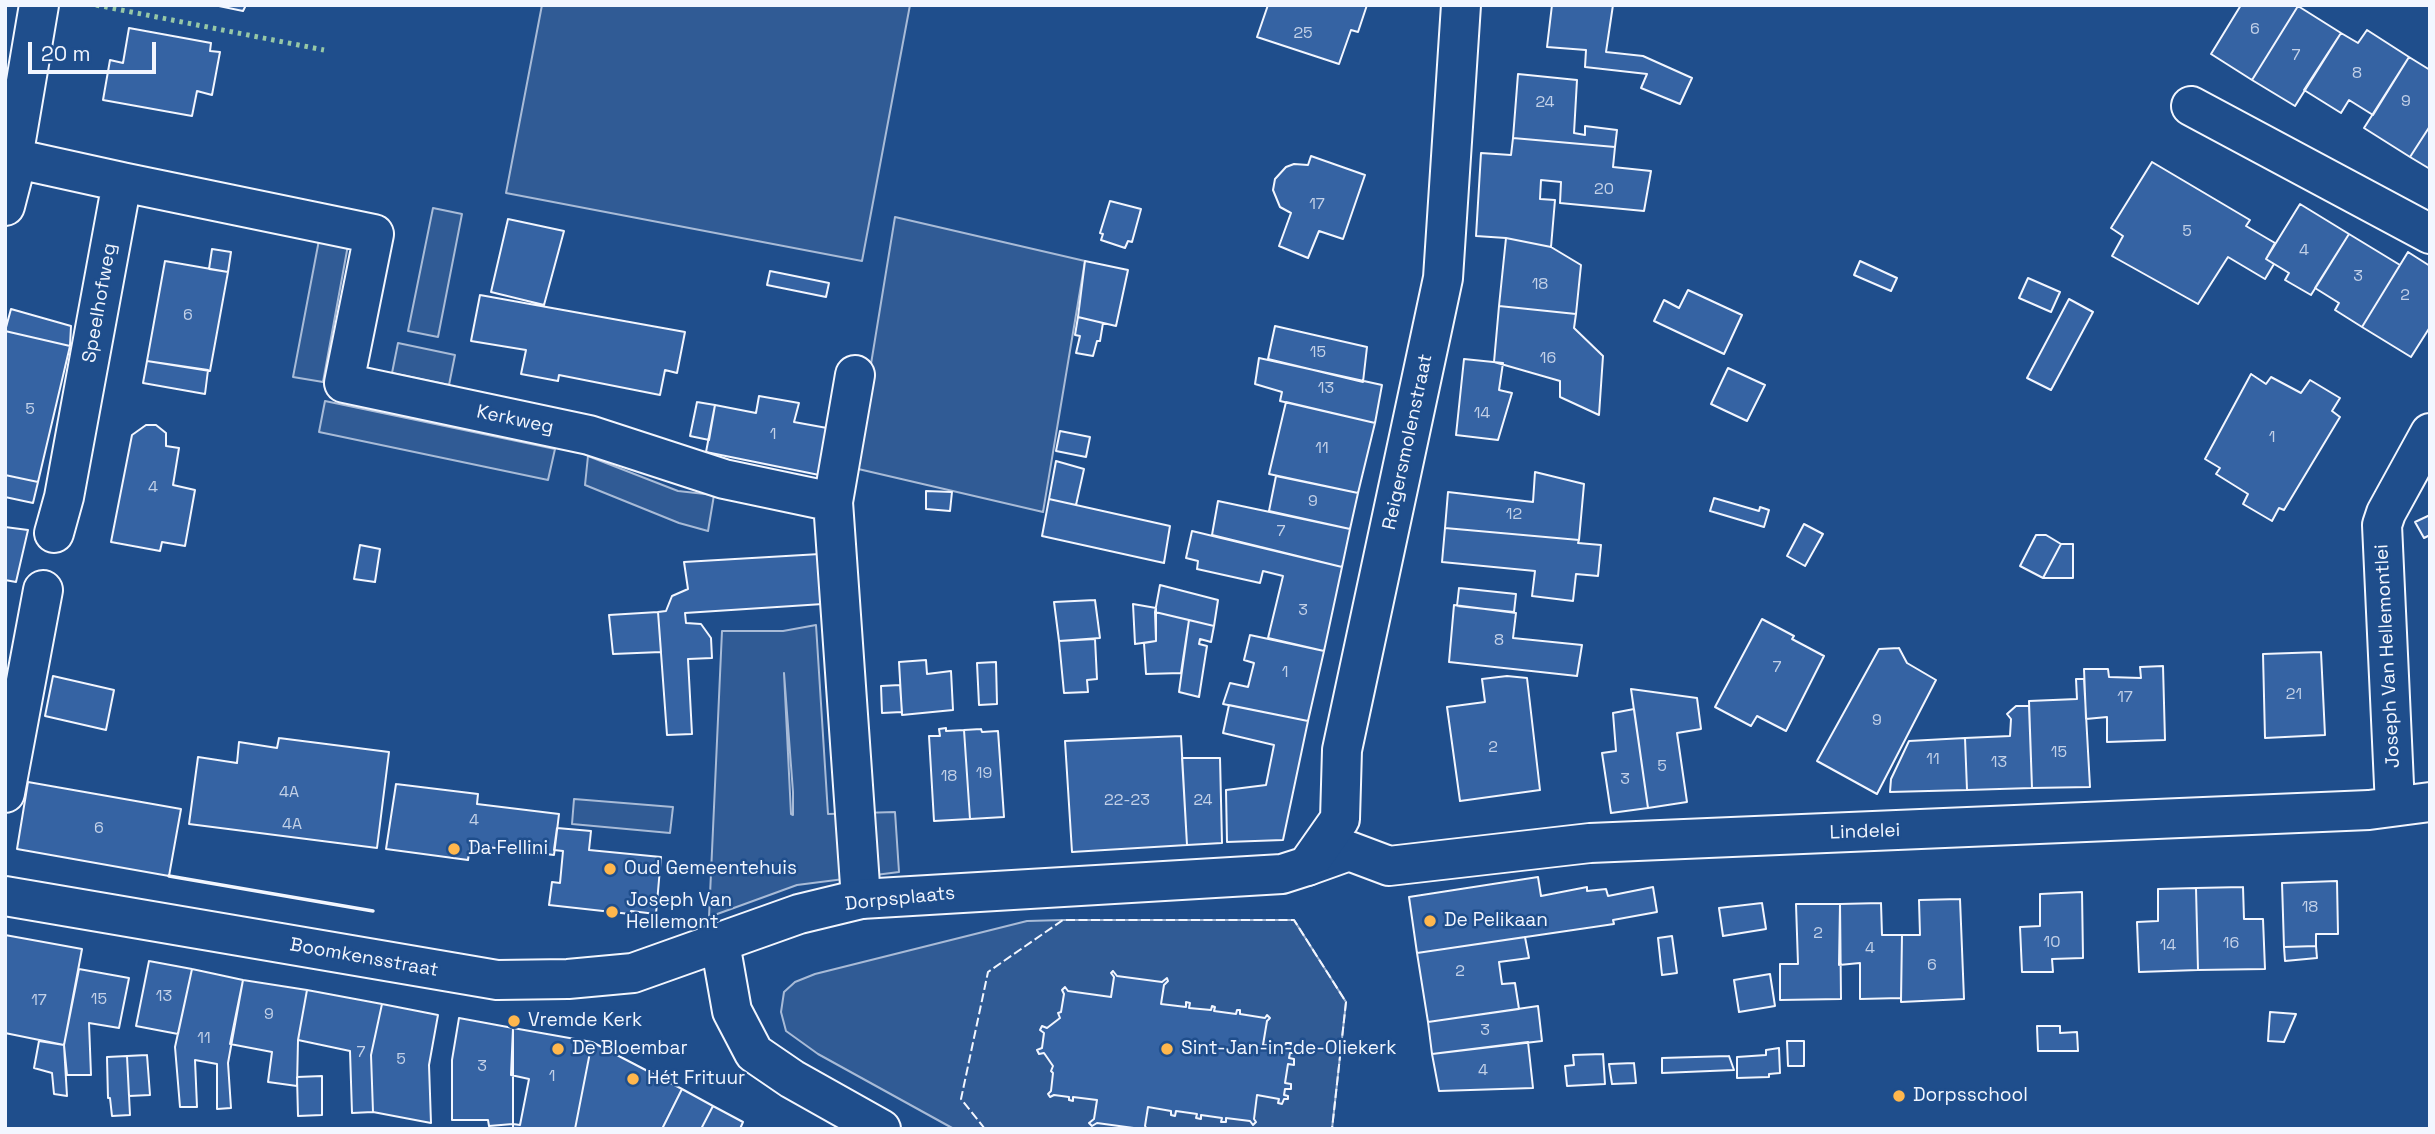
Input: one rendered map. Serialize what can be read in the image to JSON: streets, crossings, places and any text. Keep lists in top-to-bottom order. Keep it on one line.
{"streets":{"street":["Speelhofweg","Kerkweg","Reigersmolenstraat","Joseph Van Hellemontlei","Lindelei","Dorpsplaats","Boomkensstraat"]},"crossings":[["Speelhofweg","Kerkweg"],["Reigersmolenstraat","Lindelei"],["Reigersmolenstraat","Dorpsplaats"],["Joseph Van Hellemontlei","Lindelei"],["Lindelei","Dorpsplaats"],["Dorpsplaats","Boomkensstraat"]],"places":["Da Fellini","Oud Gemeentehuis","Joseph Van Hellemont","De Pelikaan","Vremde Kerk","De Bloembar","Sint-Jan-in-de-Oliekerk","Hét Frituur","Dorpsschool"],"house_numbers":["6","25","7","8","9","24","20","17","5","4","3","18","2","6","15","16","13","5","14","1","1","11","4","9","12","7","3","8","7","1","21","17","9","2","15","11","13","5","19","18","3","4A","22-23","24","4","4A","6","18","2","10","16","14","4","6","2","13","15","17","9","3","11","7","5","3","4","1"],"scale_bar":"20 m"}
